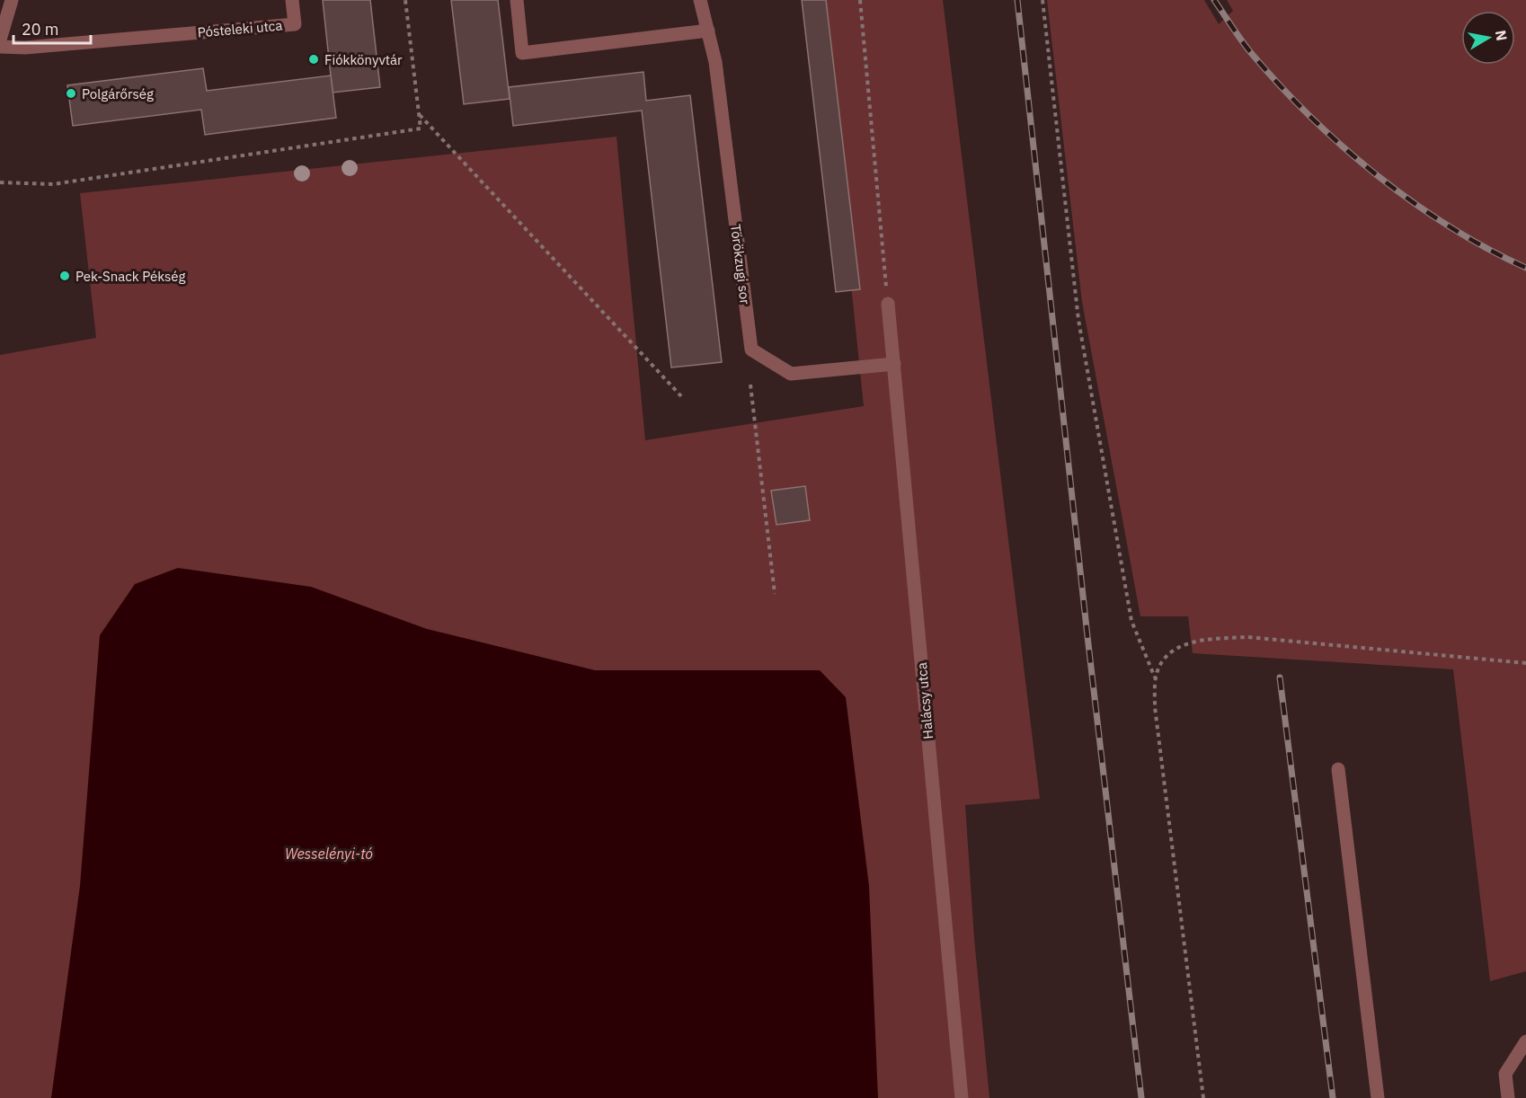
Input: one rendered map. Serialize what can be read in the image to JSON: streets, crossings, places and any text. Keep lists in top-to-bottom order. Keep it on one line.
{"streets":{"street":["Pósteleki utca","Törökzugi sor","Halácsy utca"]},"crossings":[["Törökzugi sor","Halácsy utca"]],"water":["Wesselényi-tó"],"places":["Fiókkönyvtár","Polgárőrség","Pek-Snack Pékség"],"scale_bar":"20 m","north":"right"}
